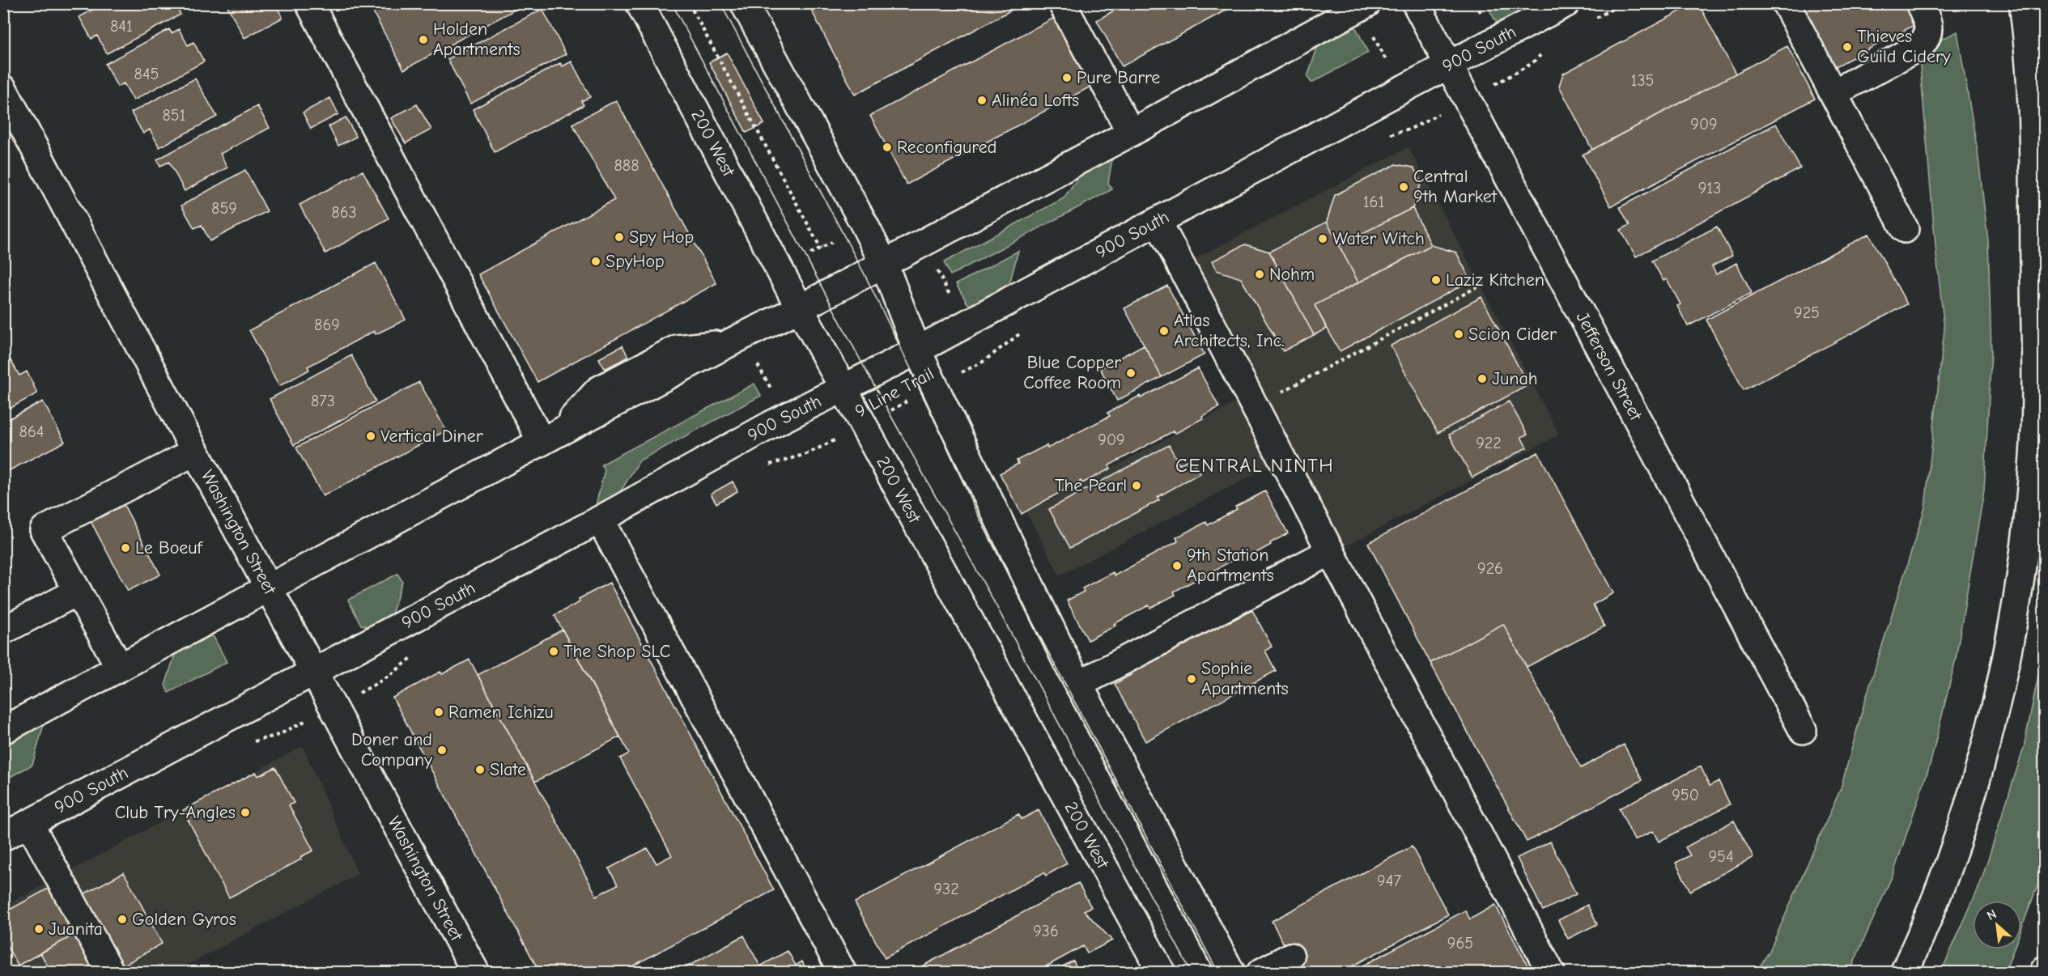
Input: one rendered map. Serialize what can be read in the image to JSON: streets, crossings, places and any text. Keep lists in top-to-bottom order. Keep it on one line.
{"streets":{"main road":["900 South","200 West","Jefferson Street","Washington Street"],"path":["9 Line Trail"]},"crossings":[["900 South","200 West"],["900 South","Jefferson Street"],["900 South","Washington Street"],["200 West","9 Line Trail"]],"districts":["CENTRAL NINTH"],"places":["Holden Apartments","Thieves Guild Cidery","Pure Barre","Alinéa Lofts","Reconfigured","Central 9th Market","Spy Hop","Water Witch","SpyHop","Nohm","Laziz Kitchen","Atlas Architects, Inc.","Scion Cider","Blue Copper Coffee Room","Junah","Vertical Diner","The Pearl","Le Boeuf","9th Station Apartments","The Shop SLC","Sophie Apartments","Ramen Ichizu","Doner and Company","Slate","Club Try-Angles","Golden Gyros","Juanita"],"house_numbers":["841","845","135","851","909","888","913","161","859","863","925","869","873","864","909","922","926","950","954","947","932","936","965"],"north":"top left"}
